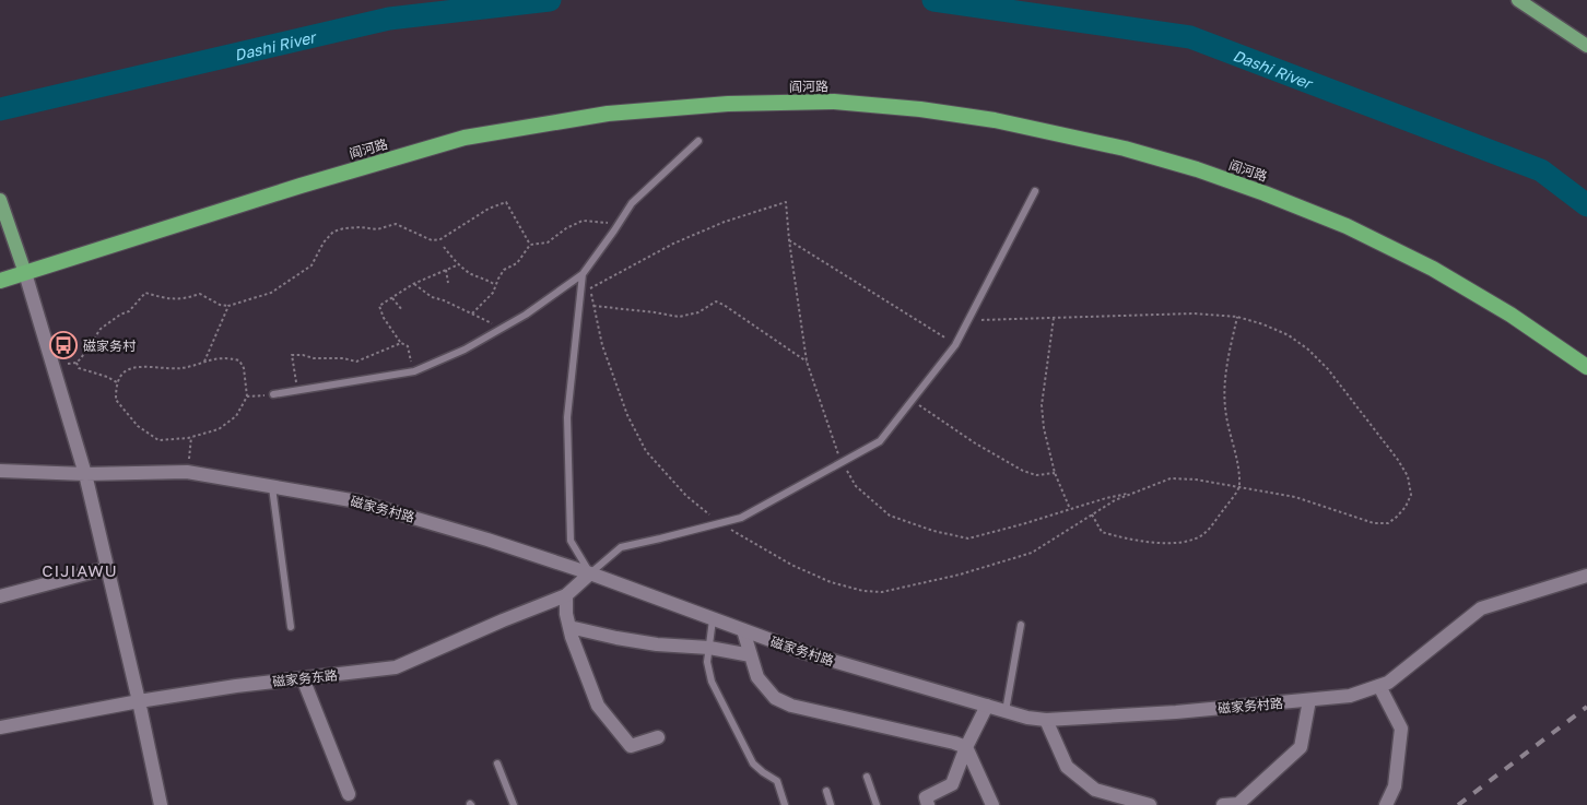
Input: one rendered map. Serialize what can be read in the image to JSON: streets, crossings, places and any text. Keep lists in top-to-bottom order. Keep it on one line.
{"streets":{"highway":["阎河路"],"street":["磁家务村路","磁家务东路"]},"crossings":[["磁家务村路","磁家务东路"]],"districts":["CIJIAWU"],"water":["Dashi River"],"places":{"bus stop":["磁家务村"]}}
